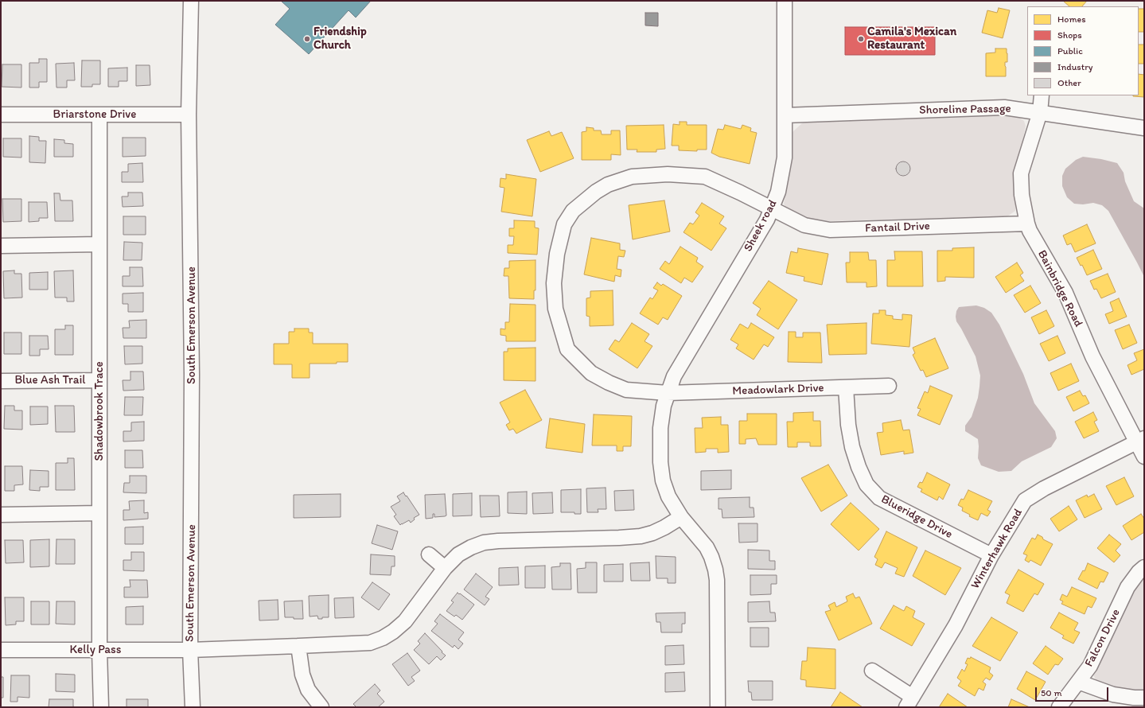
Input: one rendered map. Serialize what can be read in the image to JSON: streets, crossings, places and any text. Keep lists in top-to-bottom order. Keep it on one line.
{"streets":{"street":["Shoreline Passage","Briarstone Drive","Sheek road","Fantail Drive","Bainbridge Road","South Emerson Avenue","Blue Ash Trail","Meadowlark Drive","Shadowbrook Trace","Blueridge Drive","Winterhawk Road","Falcon Drive","Kelly Pass"]},"crossings":[["Shoreline Passage","Sheek road"],["Shoreline Passage","Bainbridge Road"],["Briarstone Drive","South Emerson Avenue"],["Briarstone Drive","Shadowbrook Trace"],["Sheek road","Fantail Drive"],["Sheek road","Meadowlark Drive"],["Sheek road","Kelly Pass"],["Fantail Drive","Bainbridge Road"],["Fantail Drive","Meadowlark Drive"],["Bainbridge Road","Winterhawk Road"],["South Emerson Avenue","Kelly Pass"],["Blue Ash Trail","Shadowbrook Trace"],["Meadowlark Drive","Blueridge Drive"],["Shadowbrook Trace","Kelly Pass"],["Blueridge Drive","Winterhawk Road"]],"places":["Friendship Church","Camila's Mexican Restaurant"],"legend":["Homes","Shops","Public","Industry","Other"],"scale_bar":"50 m"}
